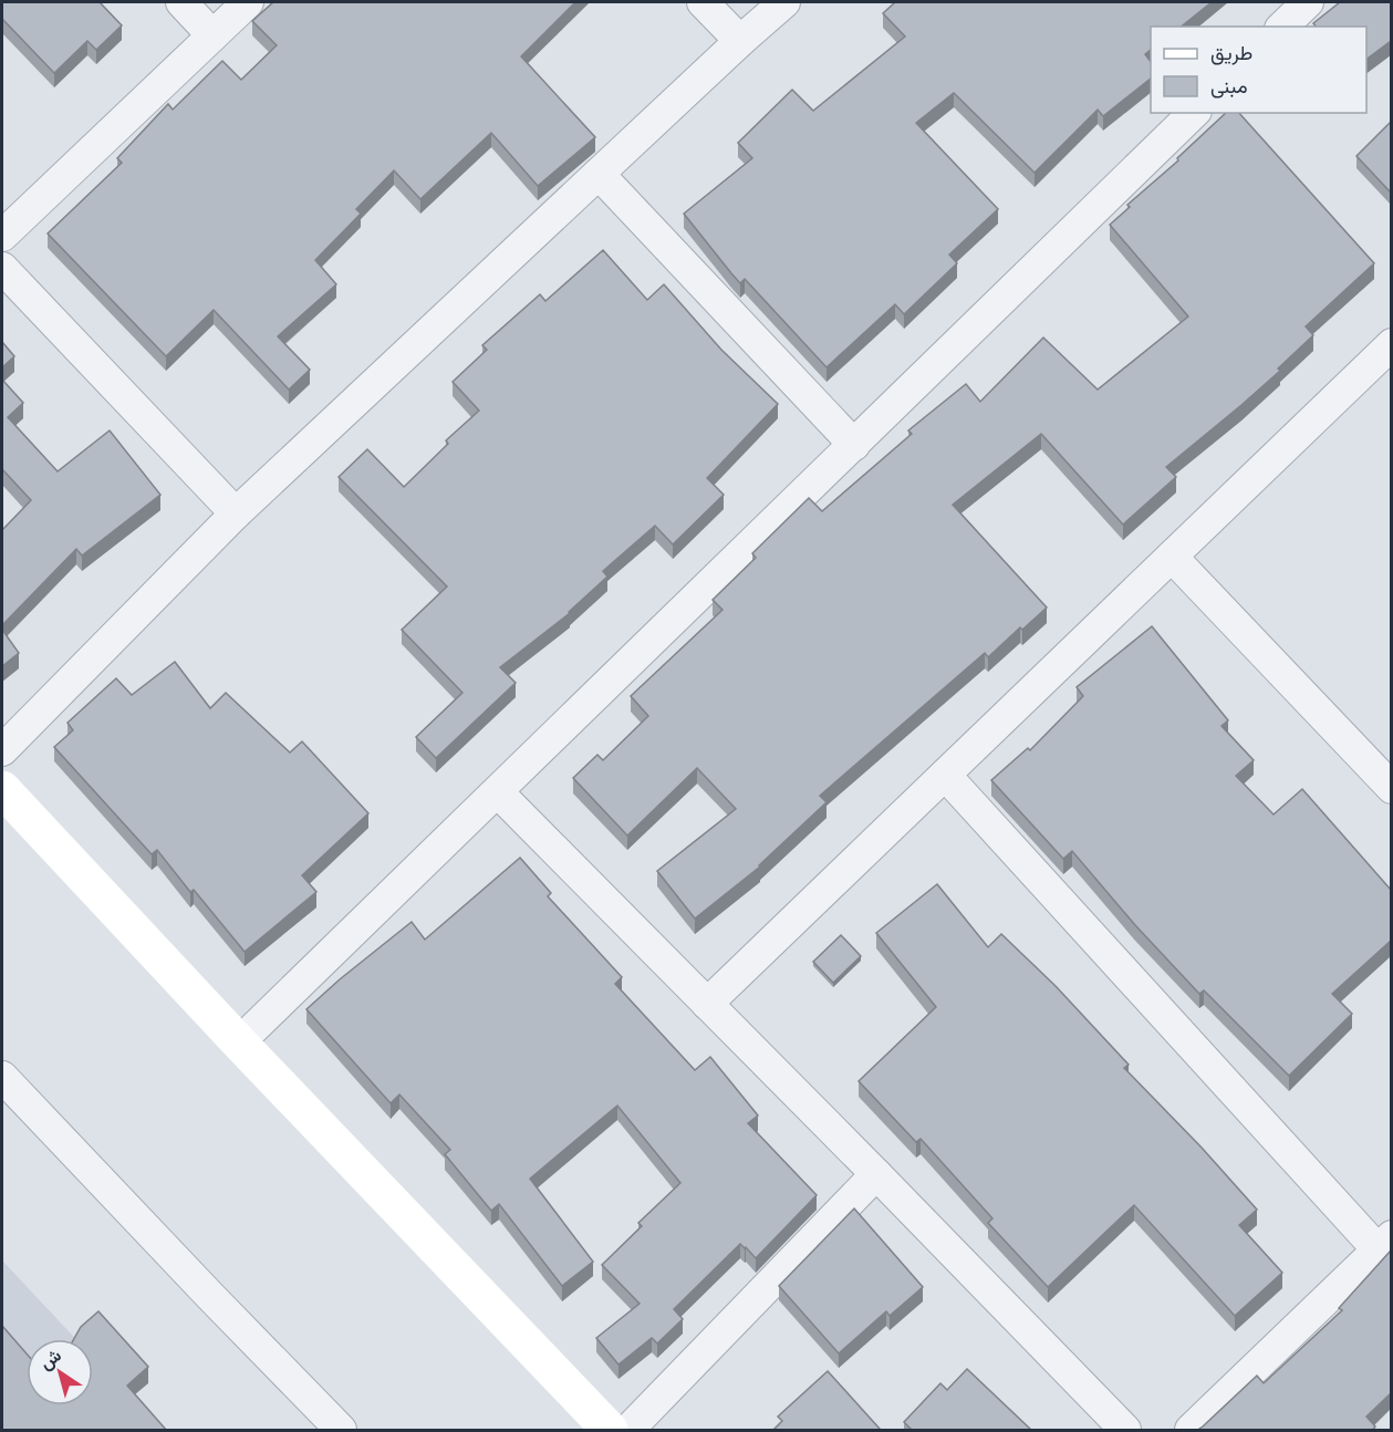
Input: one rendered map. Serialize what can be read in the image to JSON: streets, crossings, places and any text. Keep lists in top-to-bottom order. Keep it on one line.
{"legend":["طريق","مبنى"],"north":"top left"}
